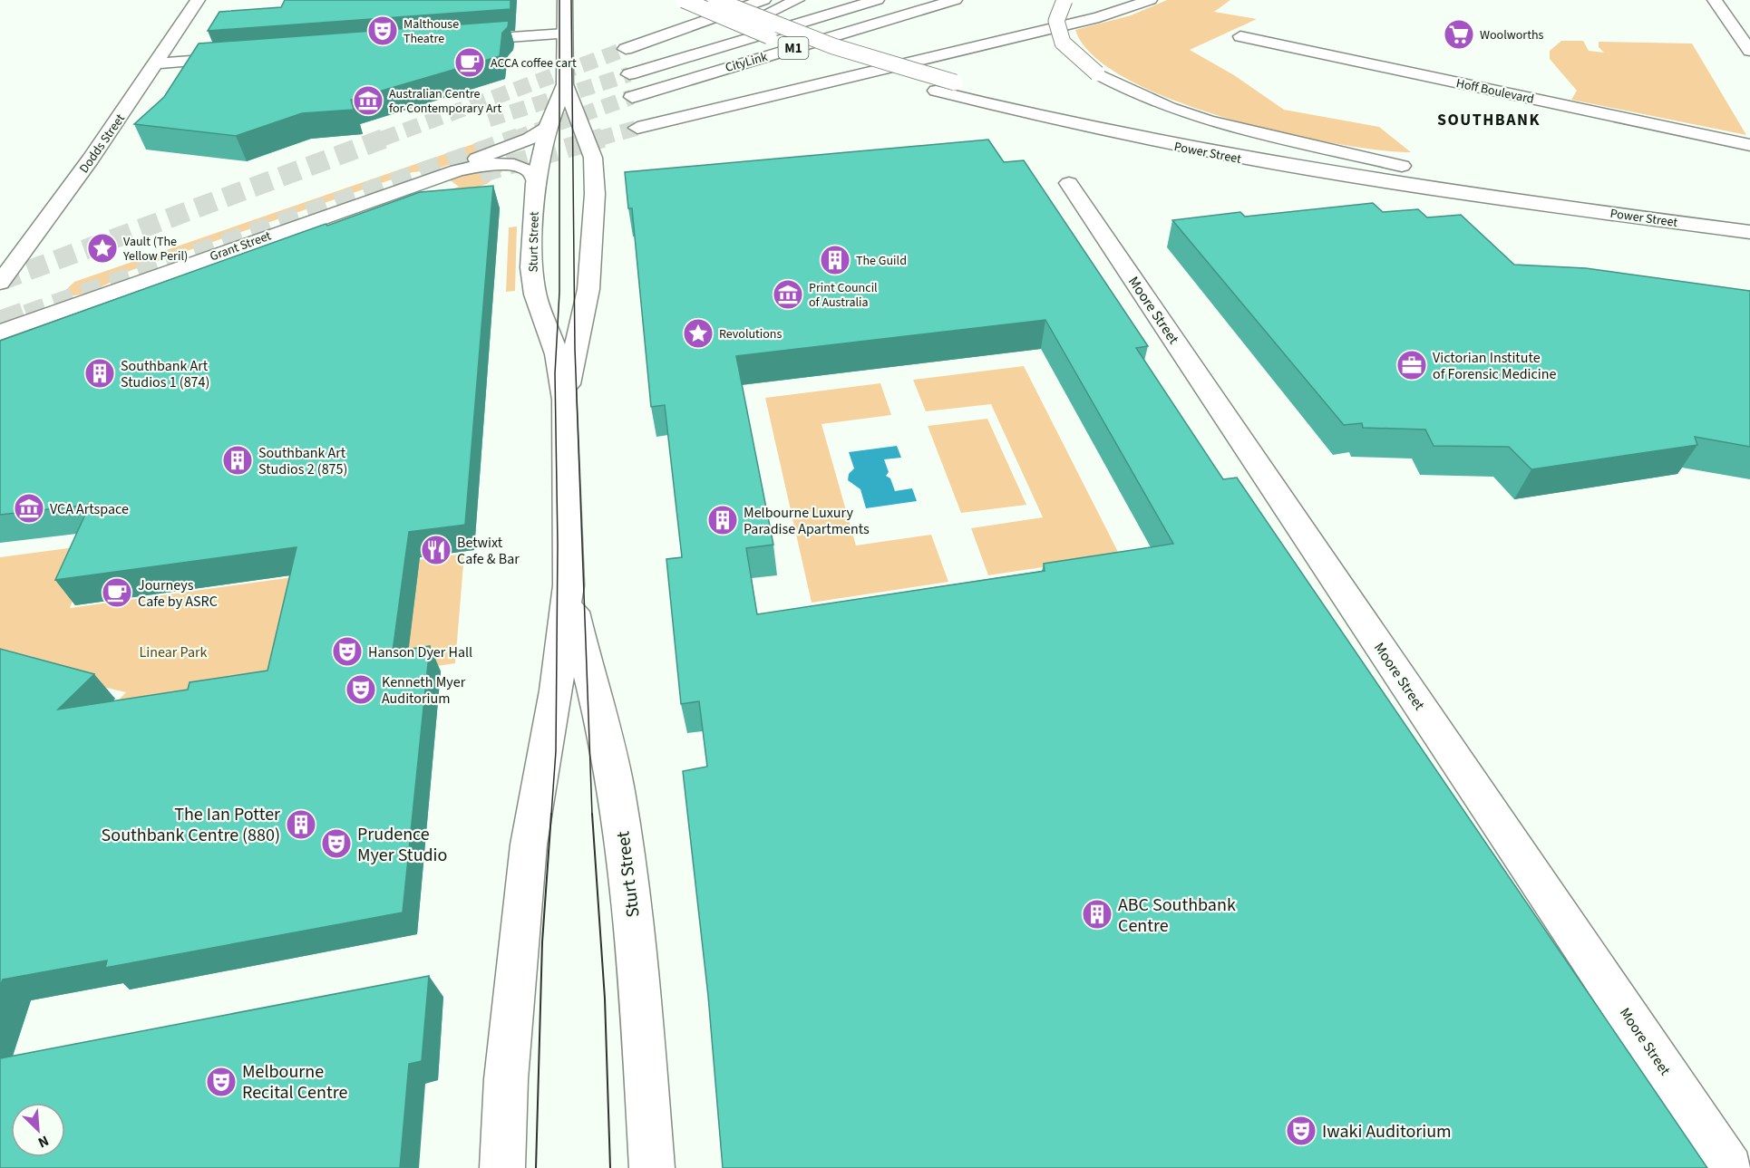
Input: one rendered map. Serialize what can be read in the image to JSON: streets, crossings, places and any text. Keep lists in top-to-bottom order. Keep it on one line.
{"streets":{"main road":["M1","CityLink","Hoff Boulevard","Dodds Street","Power Street","Sturt Street","Grant Street","Moore Street"]},"crossings":[["Dodds Street","Grant Street"],["Sturt Street","Grant Street"]],"districts":["SOUTHBANK"],"parks":["Linear Park"],"places":{"theatre":["Malthouse Theatre","Hanson Dyer Hall","Kenneth Myer Auditorium","Prudence Myer Studio","Melbourne Recital Centre","Iwaki Auditorium"],"supermarket":["Woolworths"],"cafe":["ACCA coffee cart","Journeys Cafe by ASRC"],"museum":["Australian Centre for Contemporary Art","Print Council of Australia","VCA Artspace"],"place":["Vault (The Yellow Peril)","Revolutions"],"building":["The Guild","Southbank Art Studios 1 (874)","Southbank Art Studios 2 (875)","Melbourne Luxury Paradise Apartments","The Ian Potter Southbank Centre (880)","ABC Southbank Centre"],"office":["Victorian Institute of Forensic Medicine"],"restaurant":["Betwixt Cafe & Bar"]},"north":"bottom right"}
